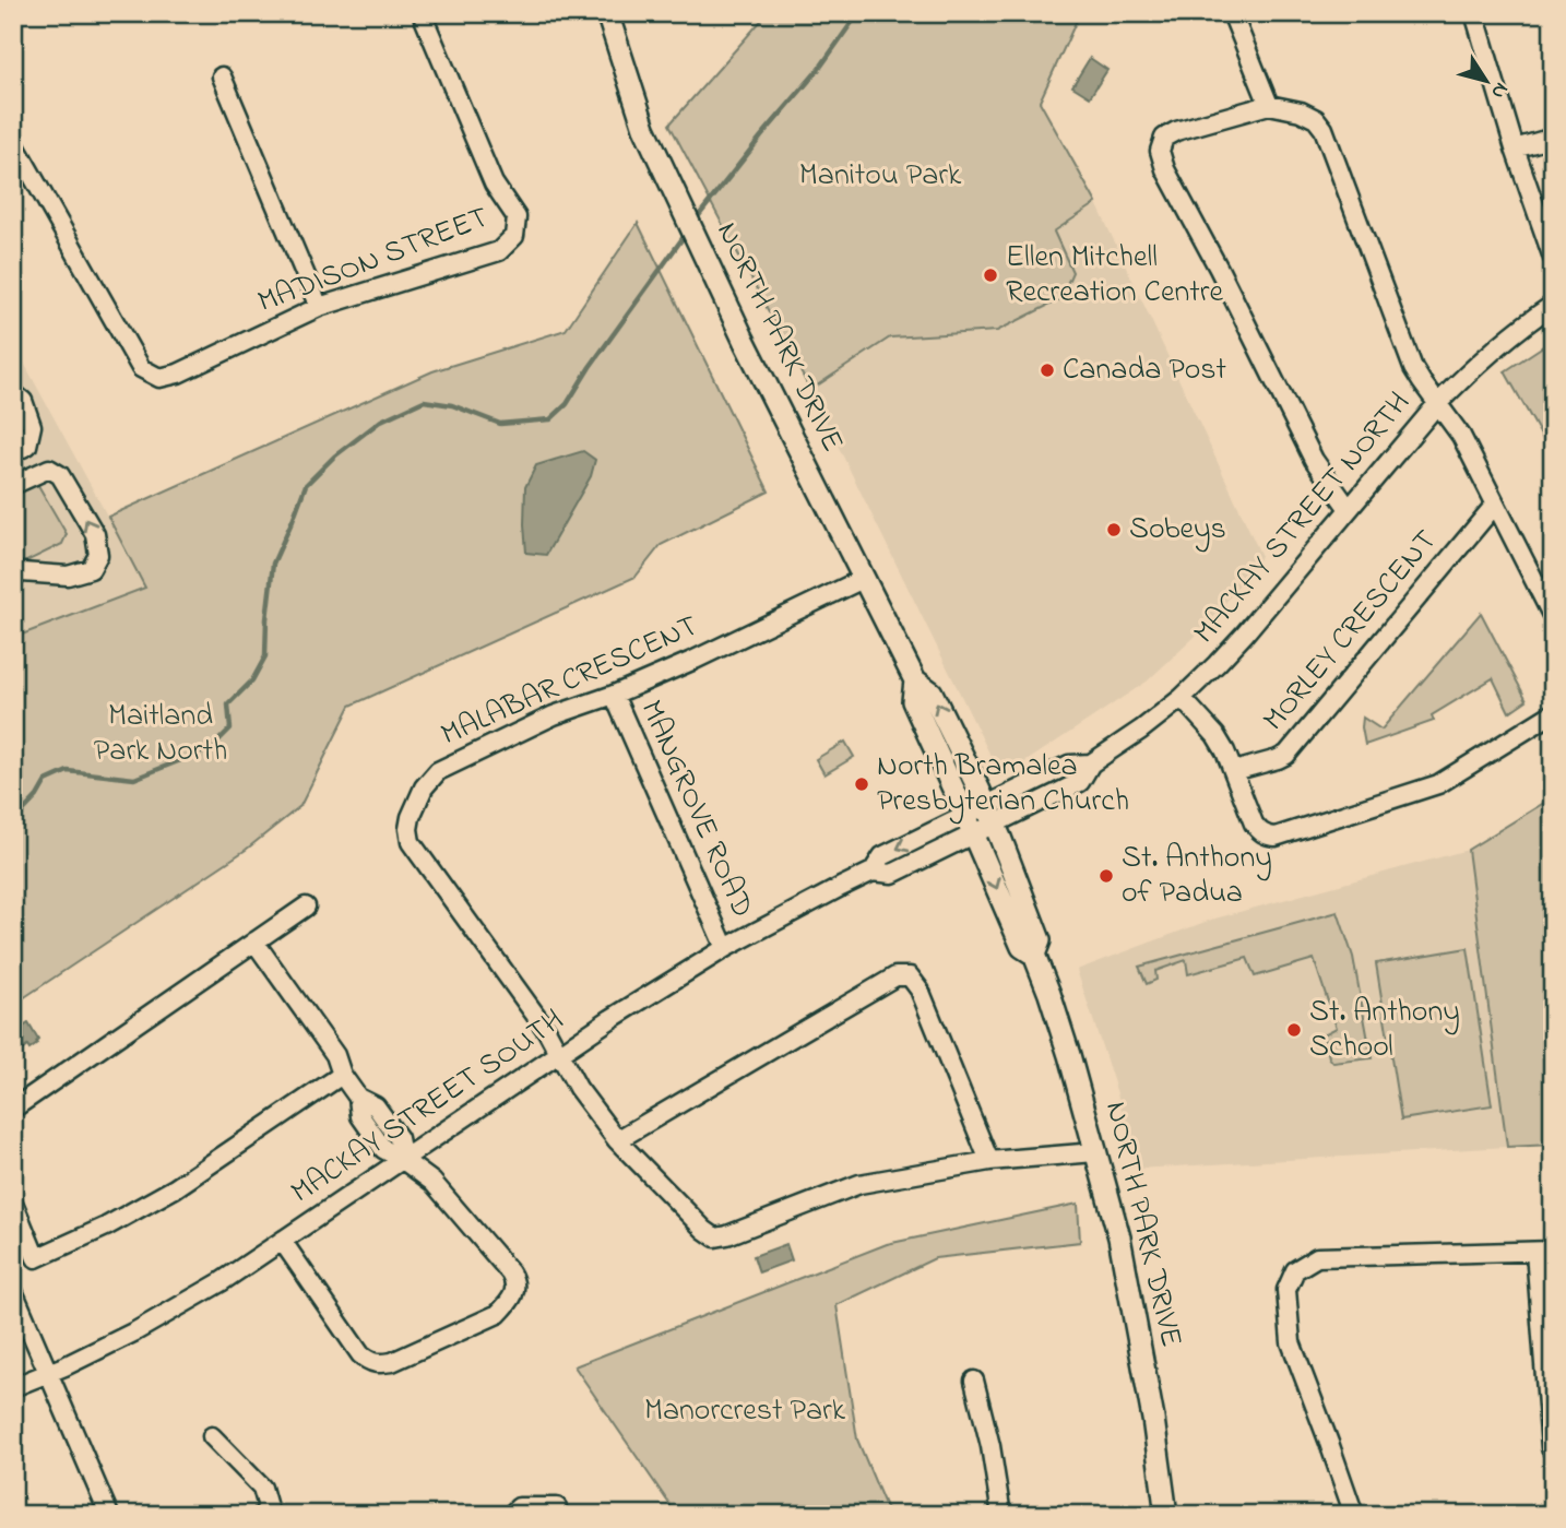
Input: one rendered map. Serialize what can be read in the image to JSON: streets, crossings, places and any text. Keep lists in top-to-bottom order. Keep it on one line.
{"streets":{"main road":["NORTH PARK DRIVE"],"street":["MADISON STREET","MACKAY STREET NORTH","MORLEY CRESCENT","MALABAR CRESCENT","MANGROVE ROAD","MACKAY STREET SOUTH"]},"crossings":[["NORTH PARK DRIVE","MACKAY STREET NORTH"],["NORTH PARK DRIVE","MALABAR CRESCENT"],["NORTH PARK DRIVE","MACKAY STREET SOUTH"],["MACKAY STREET NORTH","MORLEY CRESCENT"],["MACKAY STREET NORTH","MACKAY STREET SOUTH"],["MALABAR CRESCENT","MANGROVE ROAD"],["MALABAR CRESCENT","MACKAY STREET SOUTH"],["MANGROVE ROAD","MACKAY STREET SOUTH"]],"parks":["Manitou Park","Maitland Park North","Manorcrest Park"],"places":["Ellen Mitchell Recreation Centre","Canada Post","Sobeys","North Bramalea Presbyterian Church","St. Anthony of Padua","St. Anthony School"],"north":"bottom right"}
